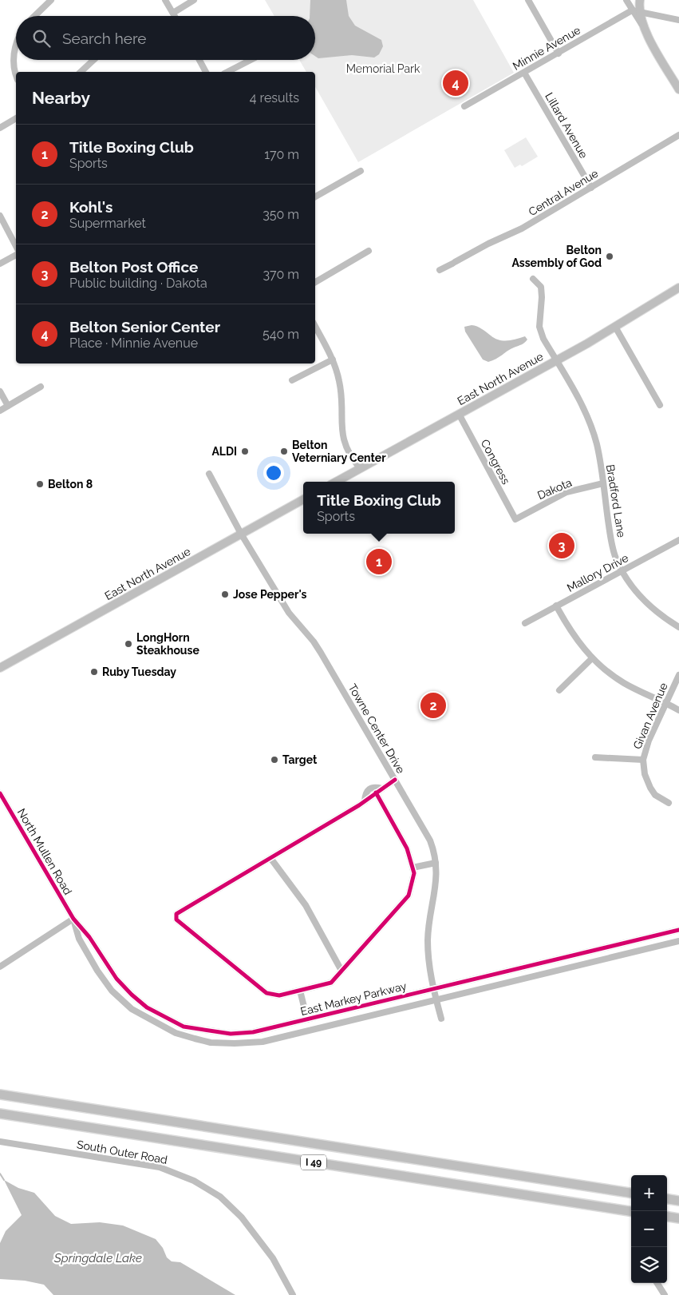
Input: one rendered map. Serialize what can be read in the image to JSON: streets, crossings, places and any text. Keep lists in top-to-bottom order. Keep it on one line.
{"streets":{"highway":["I 49"],"main road":["East North Avenue"],"street":["Minnie Avenue","Lillard Avenue","Central Avenue","Congress","Dakota","Bradford Lane","Mallory Drive","Givan Avenue","Towne Center Drive","North Mullen Road","East Markey Parkway","South Outer Road"]},"crossings":[["Minnie Avenue","Lillard Avenue"],["Lillard Avenue","Central Avenue"],["East North Avenue","Congress"],["East North Avenue","Bradford Lane"],["East North Avenue","Towne Center Drive"],["Congress","Dakota"],["Dakota","Bradford Lane"],["Bradford Lane","Mallory Drive"],["Towne Center Drive","East Markey Parkway"],["North Mullen Road","East Markey Parkway"]],"water":["Springdale Lake"],"parks":["Memorial Park"],"places":["Belton Assembly of God","ALDI","Belton Veterniary Center","Belton 8","Jose Pepper's","LongHorn Steakhouse","Ruby Tuesday","Target"],"page":{"search":"Search here","pins":["4","3","1","2"],"heading":["Nearby","4 results"],"list":[{"mark":"1","name":"Title Boxing Club","note":"Sports","value":"170 m"},{"mark":"2","name":"Kohl's","note":"Supermarket","value":"350 m"},{"mark":"3","name":"Belton Post Office","note":"Public building · Dakota","value":"370 m"},{"mark":"4","name":"Belton Senior Center","note":"Place · Minnie Avenue","value":"540 m"}],"popup":["Title Boxing Club","Sports"],"map_buttons":["+","−"]}}
